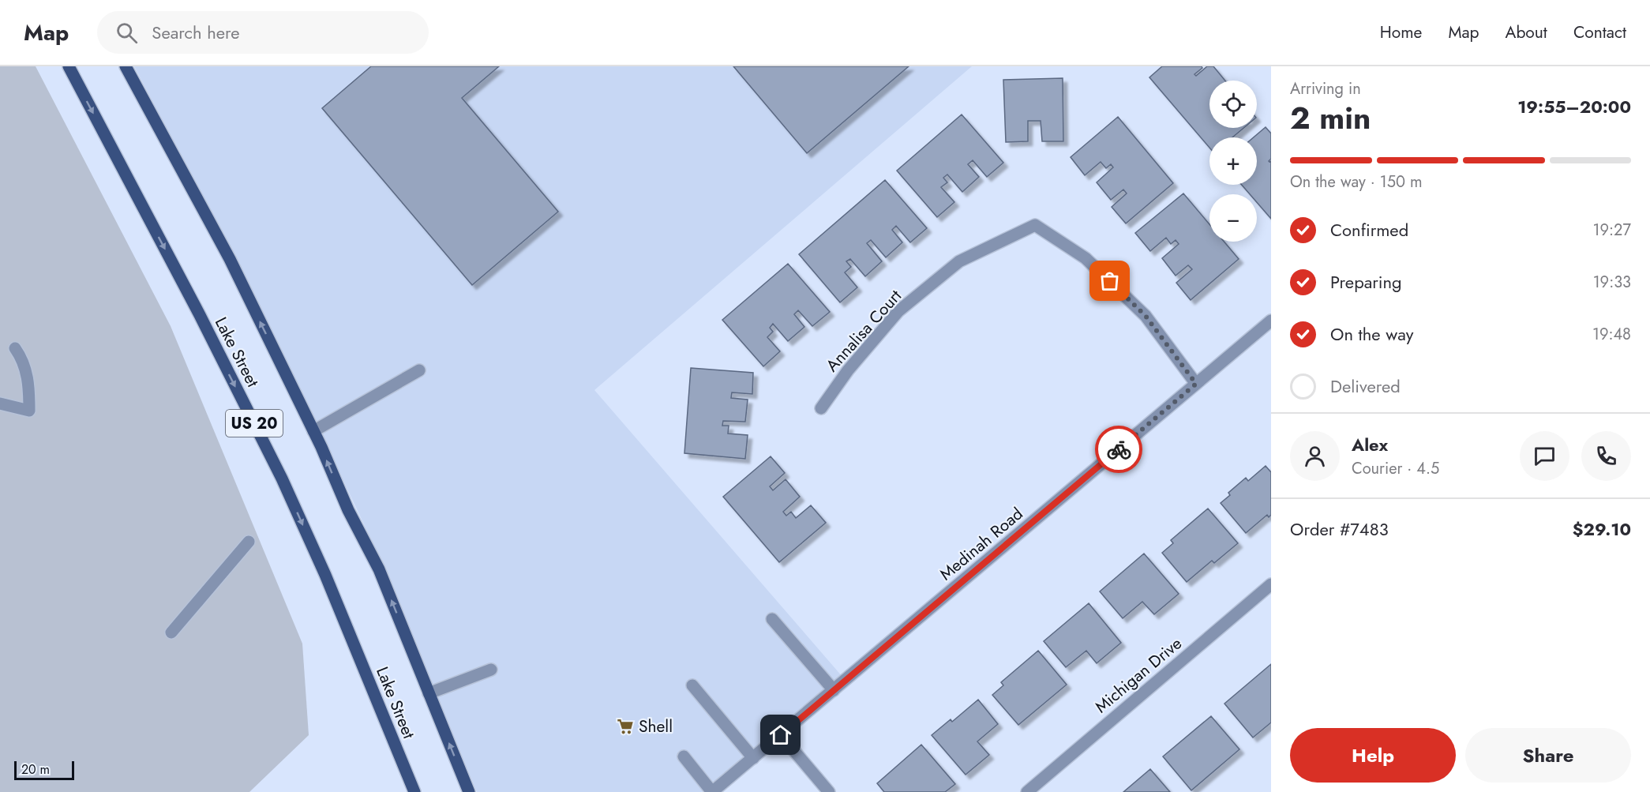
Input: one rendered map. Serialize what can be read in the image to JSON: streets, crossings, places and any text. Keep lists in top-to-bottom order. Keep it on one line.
{"streets":{"main road":["Lake Street","US 20"],"street":["Annalisa Court","Medinah Road","Michigan Drive"]},"crossings":[["Annalisa Court","Medinah Road"]],"places":{"supermarket":["Shell"]},"scale_bar":"20 m","page":{"header":"Map","search":"Search here","nav":["Home","Map","About","Contact"],"heading":["2 min","Arriving in","19:55–20:00"],"panel":["Alex","Courier · 4.5","Order #7483","$29.10"],"map_buttons":["+","−"],"bar":"On the way · 150 m","list":[["Confirmed","19:27"],["Preparing","19:33"],["On the way","19:48"],"Delivered"],"buttons":["Help","Share"],"scale":"20 m"}}
